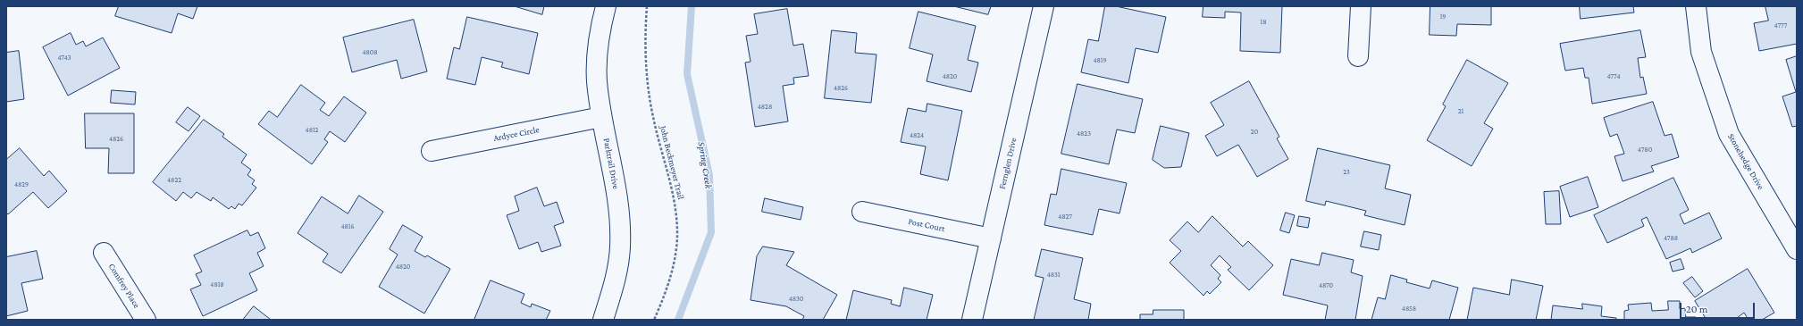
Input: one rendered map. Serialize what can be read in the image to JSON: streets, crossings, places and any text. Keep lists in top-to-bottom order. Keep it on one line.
{"streets":{"street":["Ardyce Circle","Stonehedge Drive","Parktrail Drive","Fernglen Drive","Post Court","Comfrey Place"],"path":["John Beckmeyer Trail"]},"crossings":[["Ardyce Circle","Parktrail Drive"],["Fernglen Drive","Post Court"]],"water":["Spring Creek"],"house_numbers":["19","18","4777","4808","4743","4819","4820","4774","4826","4828","21","4812","20","4823","4824","4826","4780","23","4822","4829","4827","4816","4788","4820","4831","4818","4870","4830","4858"],"scale_bar":"20 m"}
